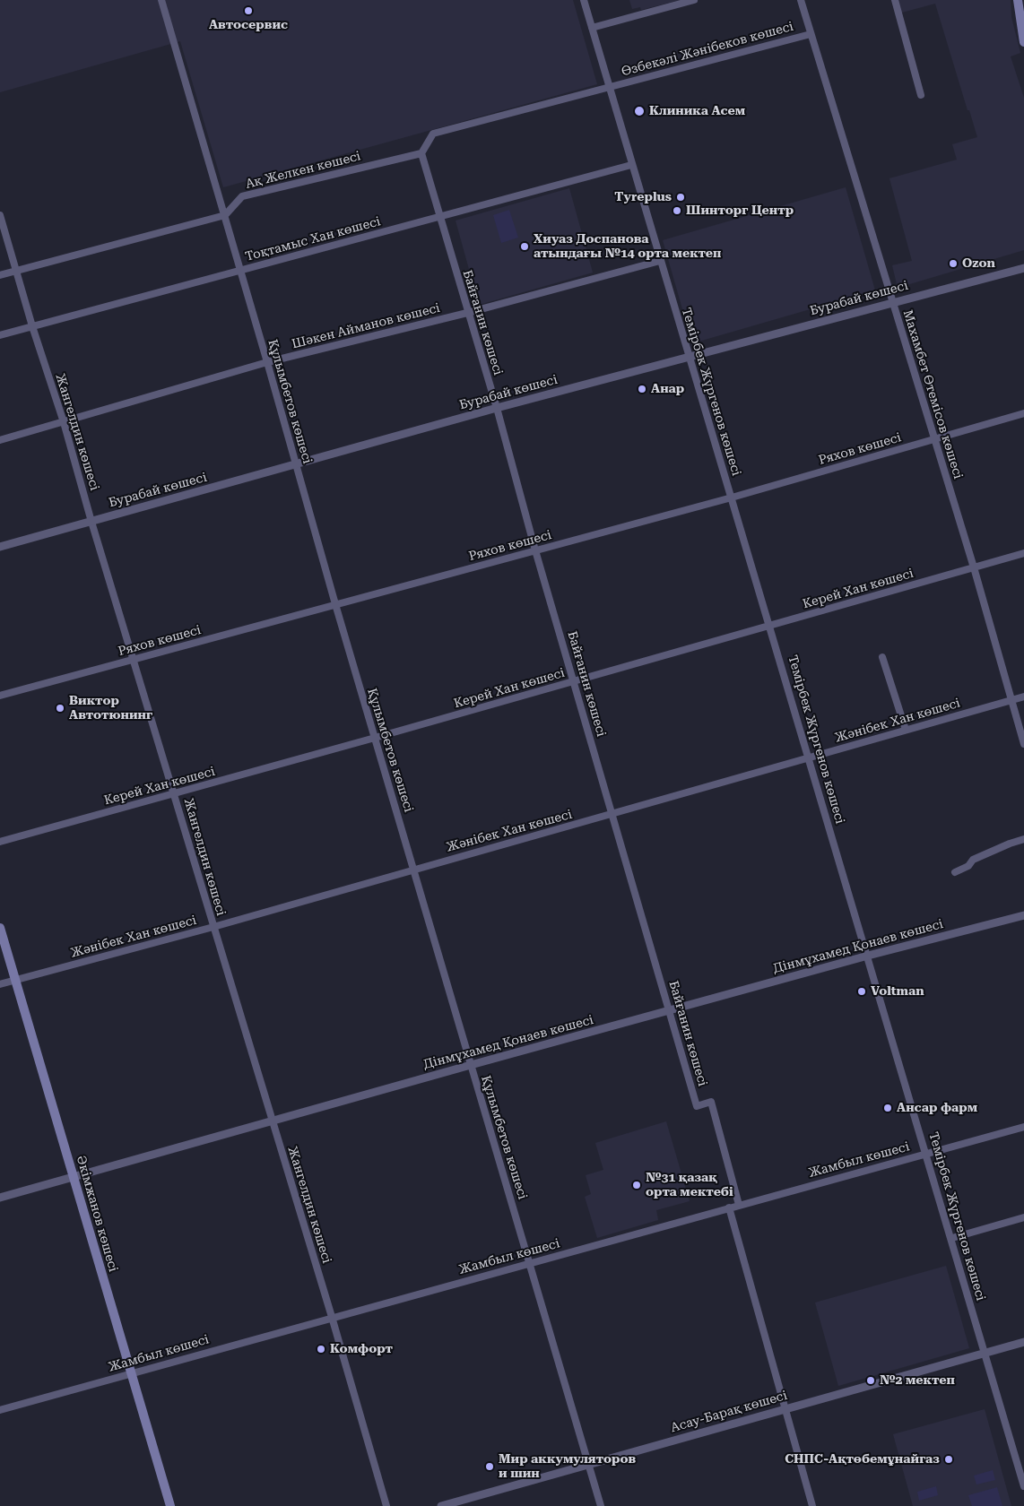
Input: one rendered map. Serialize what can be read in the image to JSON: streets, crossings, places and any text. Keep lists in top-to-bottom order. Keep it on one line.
{"streets":{"main road":["Әкімжанов көшесі"],"street":["Өзбекәлі Жәнібеков көшесі","Ақ Желкен көшесі","Тоқтамыс Хан көшесі","Бурабай көшесі","Байғанин көшесі","Шәкен Айманов көшесі","Темірбек Жүргенов көшесі","Махамбет Өтемісов көшесі","Құлымбетов көшесі","Жангелдин көшесі","Ряхов көшесі","Керей Хан көшесі","Жәнібек Хан көшесі","Дінмұхамед Қонаев көшесі","Жамбыл көшесі","Асау-Барақ көшесі"]},"crossings":[["Өзбекәлі Жәнібеков көшесі","Темірбек Жүргенов көшесі"],["Өзбекәлі Жәнібеков көшесі","Махамбет Өтемісов көшесі"],["Ақ Желкен көшесі","Байғанин көшесі"],["Ақ Желкен көшесі","Құлымбетов көшесі"],["Тоқтамыс Хан көшесі","Байғанин көшесі"],["Тоқтамыс Хан көшесі","Темірбек Жүргенов көшесі"],["Тоқтамыс Хан көшесі","Құлымбетов көшесі"],["Тоқтамыс Хан көшесі","Жангелдин көшесі"],["Бурабай көшесі","Байғанин көшесі"],["Бурабай көшесі","Темірбек Жүргенов көшесі"],["Бурабай көшесі","Махамбет Өтемісов көшесі"],["Бурабай көшесі","Құлымбетов көшесі"],["Бурабай көшесі","Жангелдин көшесі"],["Байғанин көшесі","Шәкен Айманов көшесі"],["Байғанин көшесі","Ряхов көшесі"],["Байғанин көшесі","Керей Хан көшесі"],["Байғанин көшесі","Жәнібек Хан көшесі"],["Байғанин көшесі","Дінмұхамед Қонаев көшесі"],["Байғанин көшесі","Жамбыл көшесі"],["Шәкен Айманов көшесі","Темірбек Жүргенов көшесі"],["Шәкен Айманов көшесі","Құлымбетов көшесі"],["Шәкен Айманов көшесі","Жангелдин көшесі"],["Темірбек Жүргенов көшесі","Ряхов көшесі"],["Темірбек Жүргенов көшесі","Керей Хан көшесі"],["Темірбек Жүргенов көшесі","Жәнібек Хан көшесі"],["Темірбек Жүргенов көшесі","Дінмұхамед Қонаев көшесі"],["Темірбек Жүргенов көшесі","Жамбыл көшесі"],["Темірбек Жүргенов көшесі","Асау-Барақ көшесі"],["Махамбет Өтемісов көшесі","Ряхов көшесі"],["Махамбет Өтемісов көшесі","Керей Хан көшесі"],["Махамбет Өтемісов көшесі","Жәнібек Хан көшесі"],["Құлымбетов көшесі","Ряхов көшесі"],["Құлымбетов көшесі","Керей Хан көшесі"],["Құлымбетов көшесі","Жәнібек Хан көшесі"],["Құлымбетов көшесі","Дінмұхамед Қонаев көшесі"],["Құлымбетов көшесі","Жамбыл көшесі"],["Құлымбетов көшесі","Асау-Барақ көшесі"],["Жангелдин көшесі","Ряхов көшесі"],["Жангелдин көшесі","Керей Хан көшесі"],["Жангелдин көшесі","Жәнібек Хан көшесі"],["Жангелдин көшесі","Дінмұхамед Қонаев көшесі"],["Жангелдин көшесі","Жамбыл көшесі"],["Жәнібек Хан көшесі","Әкімжанов көшесі"],["Дінмұхамед Қонаев көшесі","Әкімжанов көшесі"],["Жамбыл көшесі","Әкімжанов көшесі"]],"places":["Автосервис","Клиника Асем","Tyreplus","Шинторг Центр","Хиуаз Доспанова атындағы №14 орта мектеп","Ozon","Анар","Виктор Автотюнинг","Voltman","Ансар фарм","№31 қазақ орта мектебі","Комфорт","№2 мектеп","СНПС-Ақтөбемұнайгаз","Мир аккумуляторов и шин"]}
